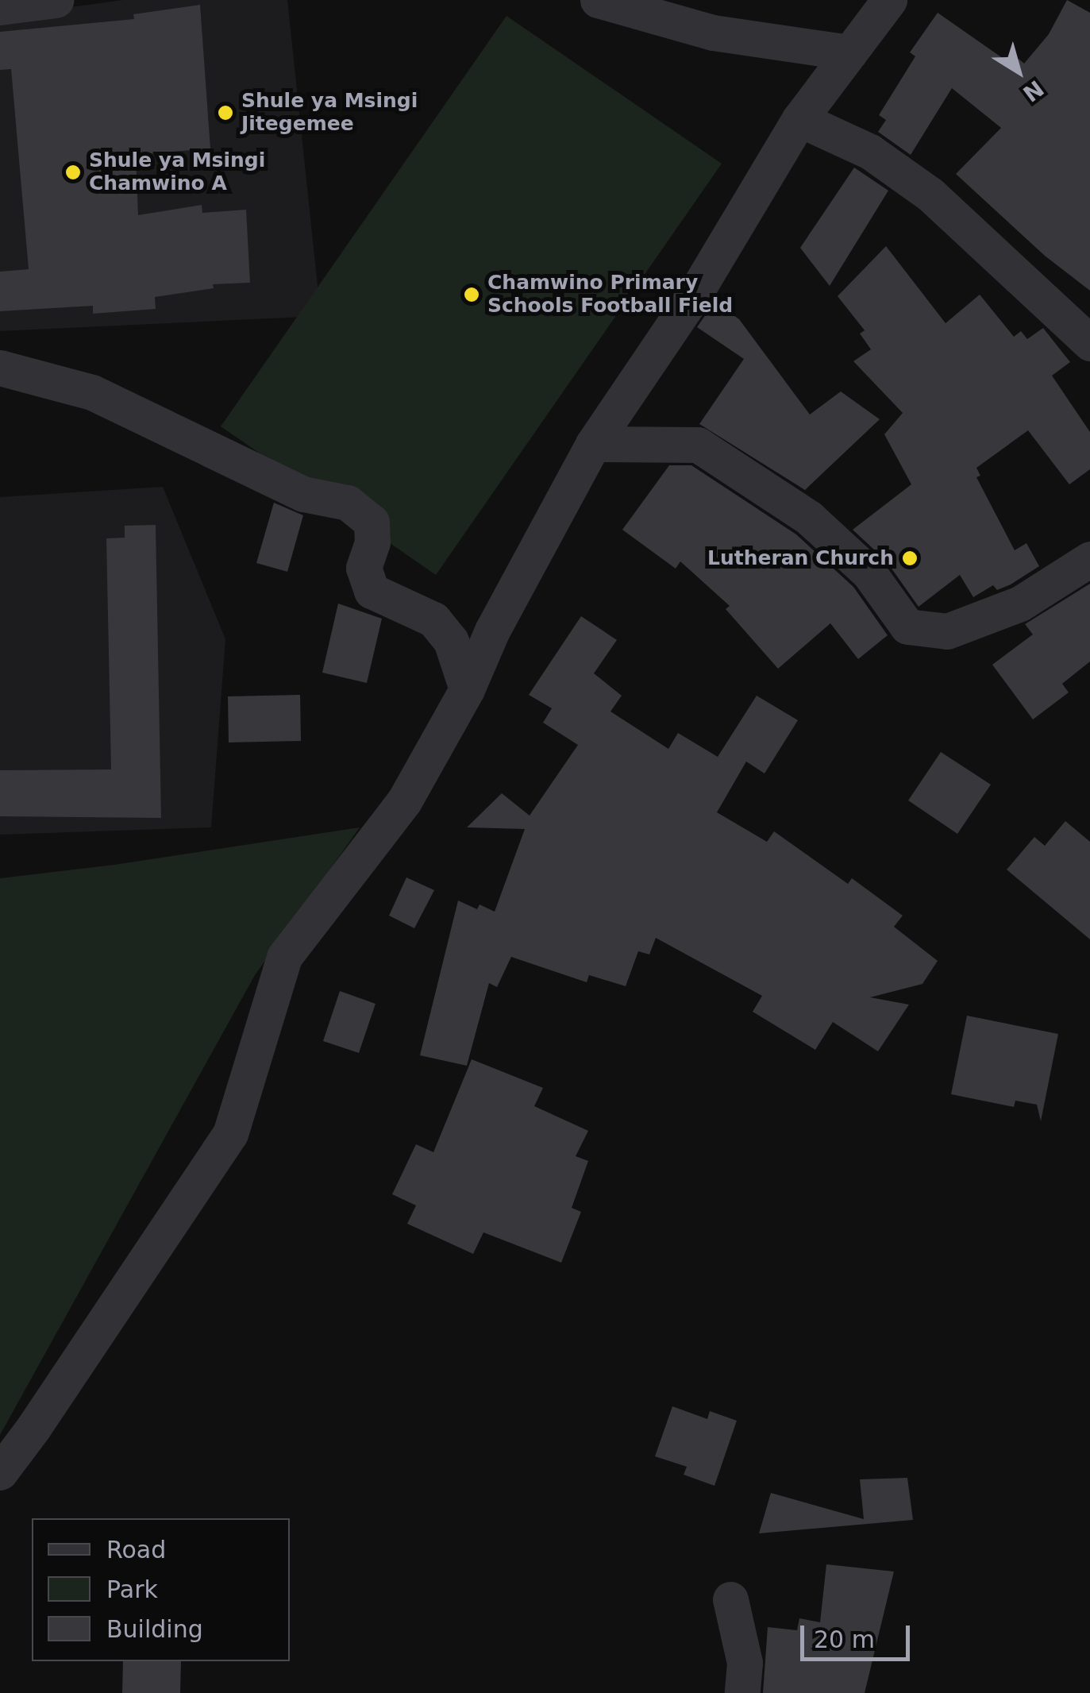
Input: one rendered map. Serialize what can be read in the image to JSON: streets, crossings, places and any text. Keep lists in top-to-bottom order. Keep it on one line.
{"places":["Shule ya Msingi Jitegemee","Shule ya Msingi Chamwino A","Chamwino Primary Schools Football Field","Lutheran Church"],"legend":["Road","Park","Building"],"scale_bar":"20 m","north":"bottom right"}
